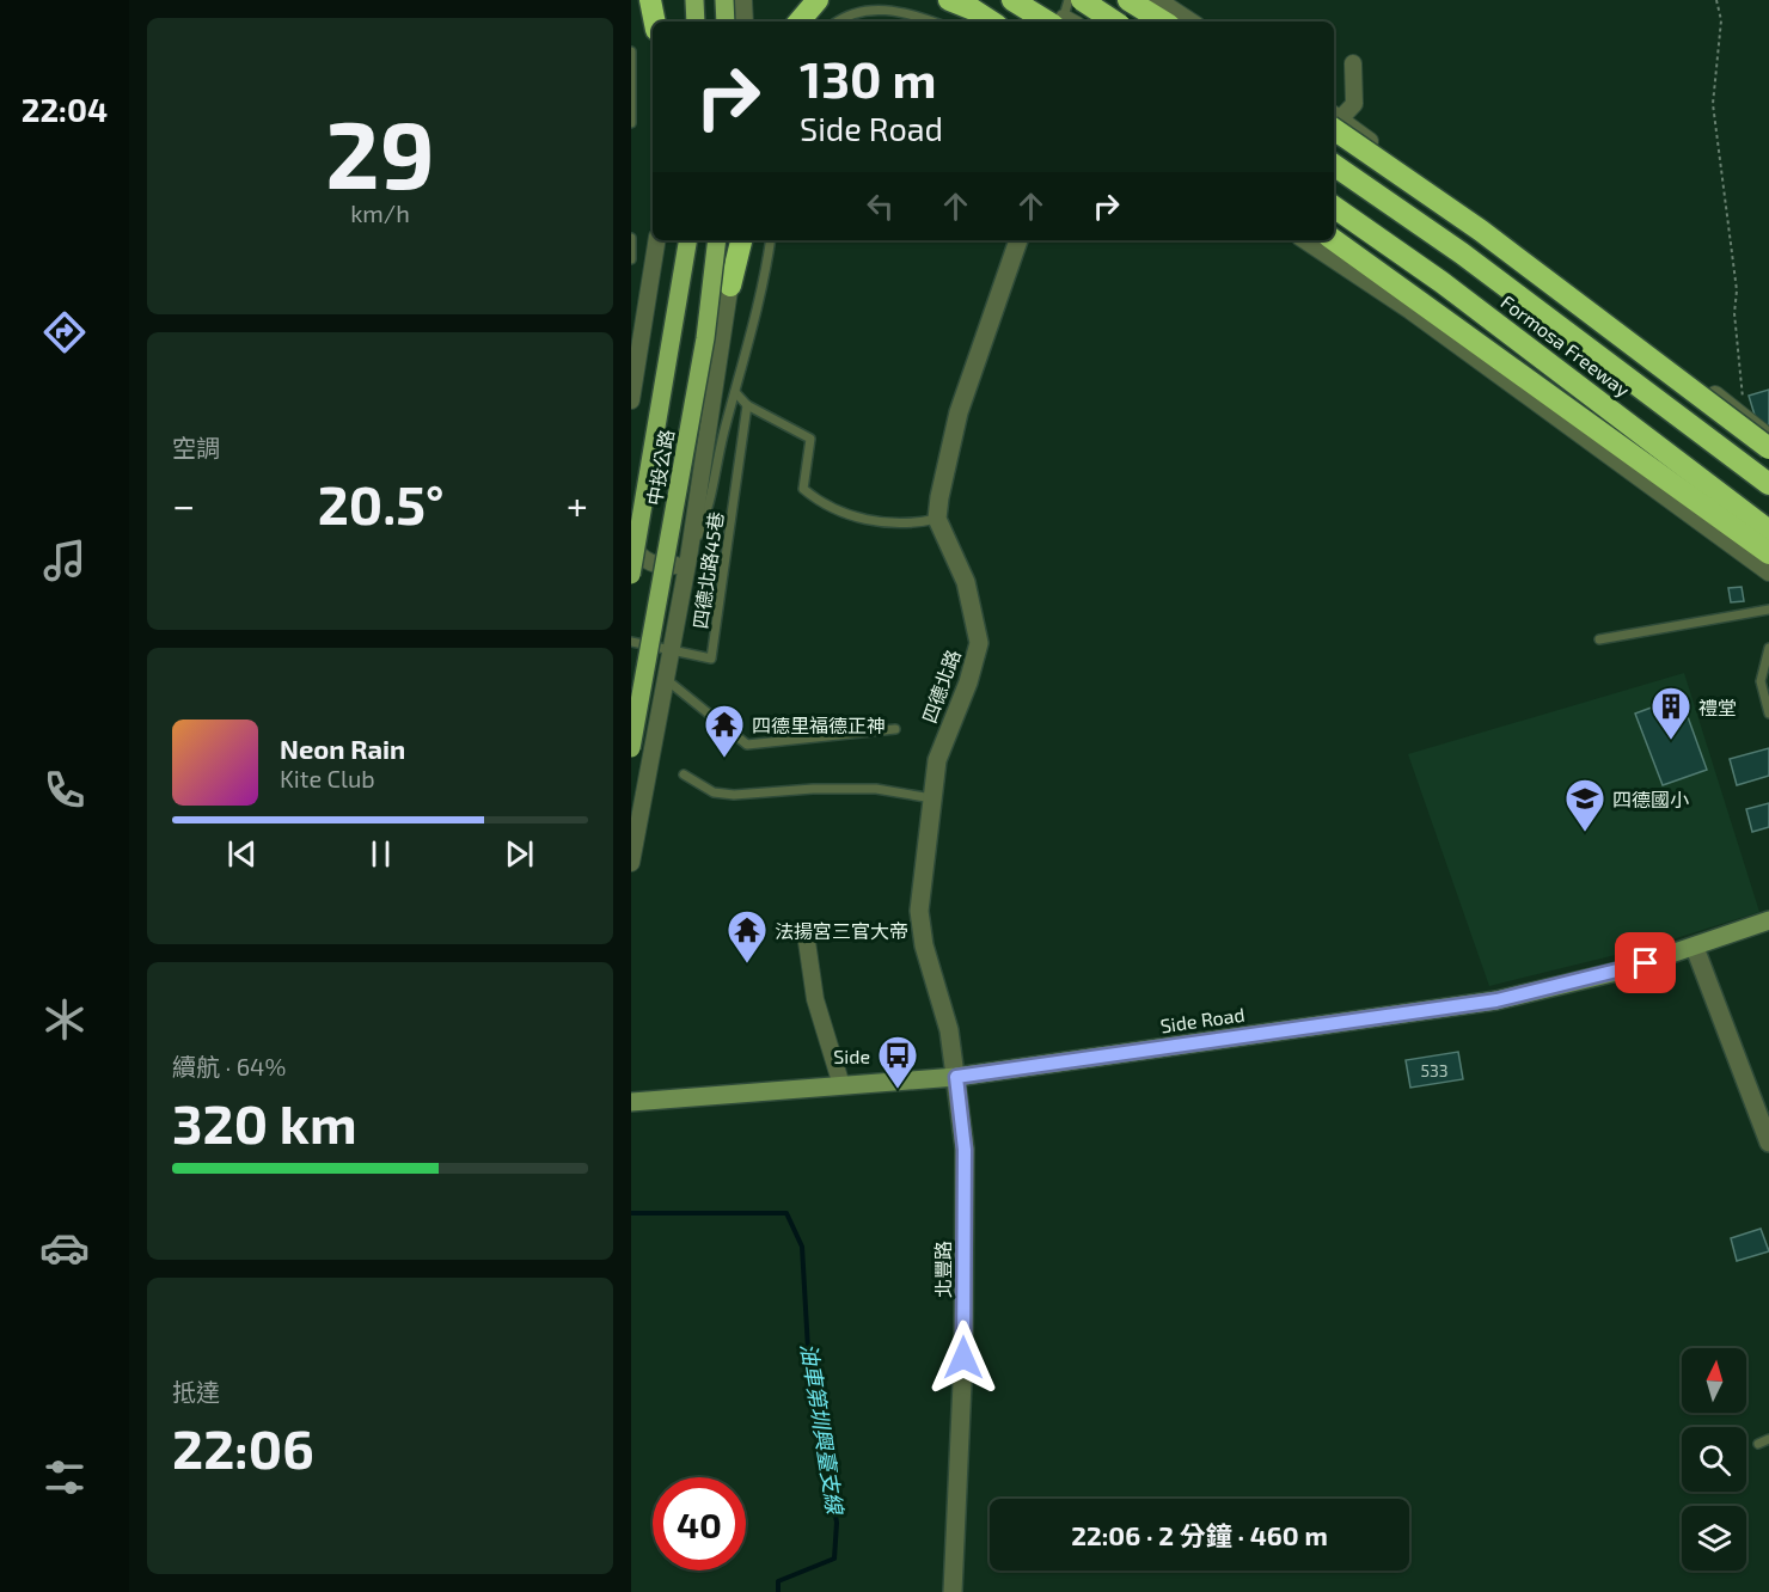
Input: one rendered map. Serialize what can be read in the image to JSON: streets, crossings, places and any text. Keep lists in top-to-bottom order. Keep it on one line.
{"streets":{"highway":["Formosa Freeway"],"main road":["中投公路","Side Road"],"street":["四德北路","北豐路"],"lane":["四德北路45巷"]},"crossings":[["四德北路","Side Road"],["四德北路","北豐路"],["Side Road","北豐路"]],"water":["油車第圳興臺支線"],"places":{"building":["禮堂"],"temple":["四德里福德正神","法揚宮三官大帝"],"school or university":["四德國小"],"bus stop":["Side"]},"house_numbers":["533"],"north":"top","page":{"tabs":"22:04","tile":[["29","km/h"],"空調",["續航 · 64%","320 km"],["抵達","22:06"]],"turn":["130 m","Side Road"],"heat":["−","20.5°","+"],"song":["Neon Rain","Kite Club"],"limit":"40","trip":"22:06 · 2 分鐘 · 460 m"}}
